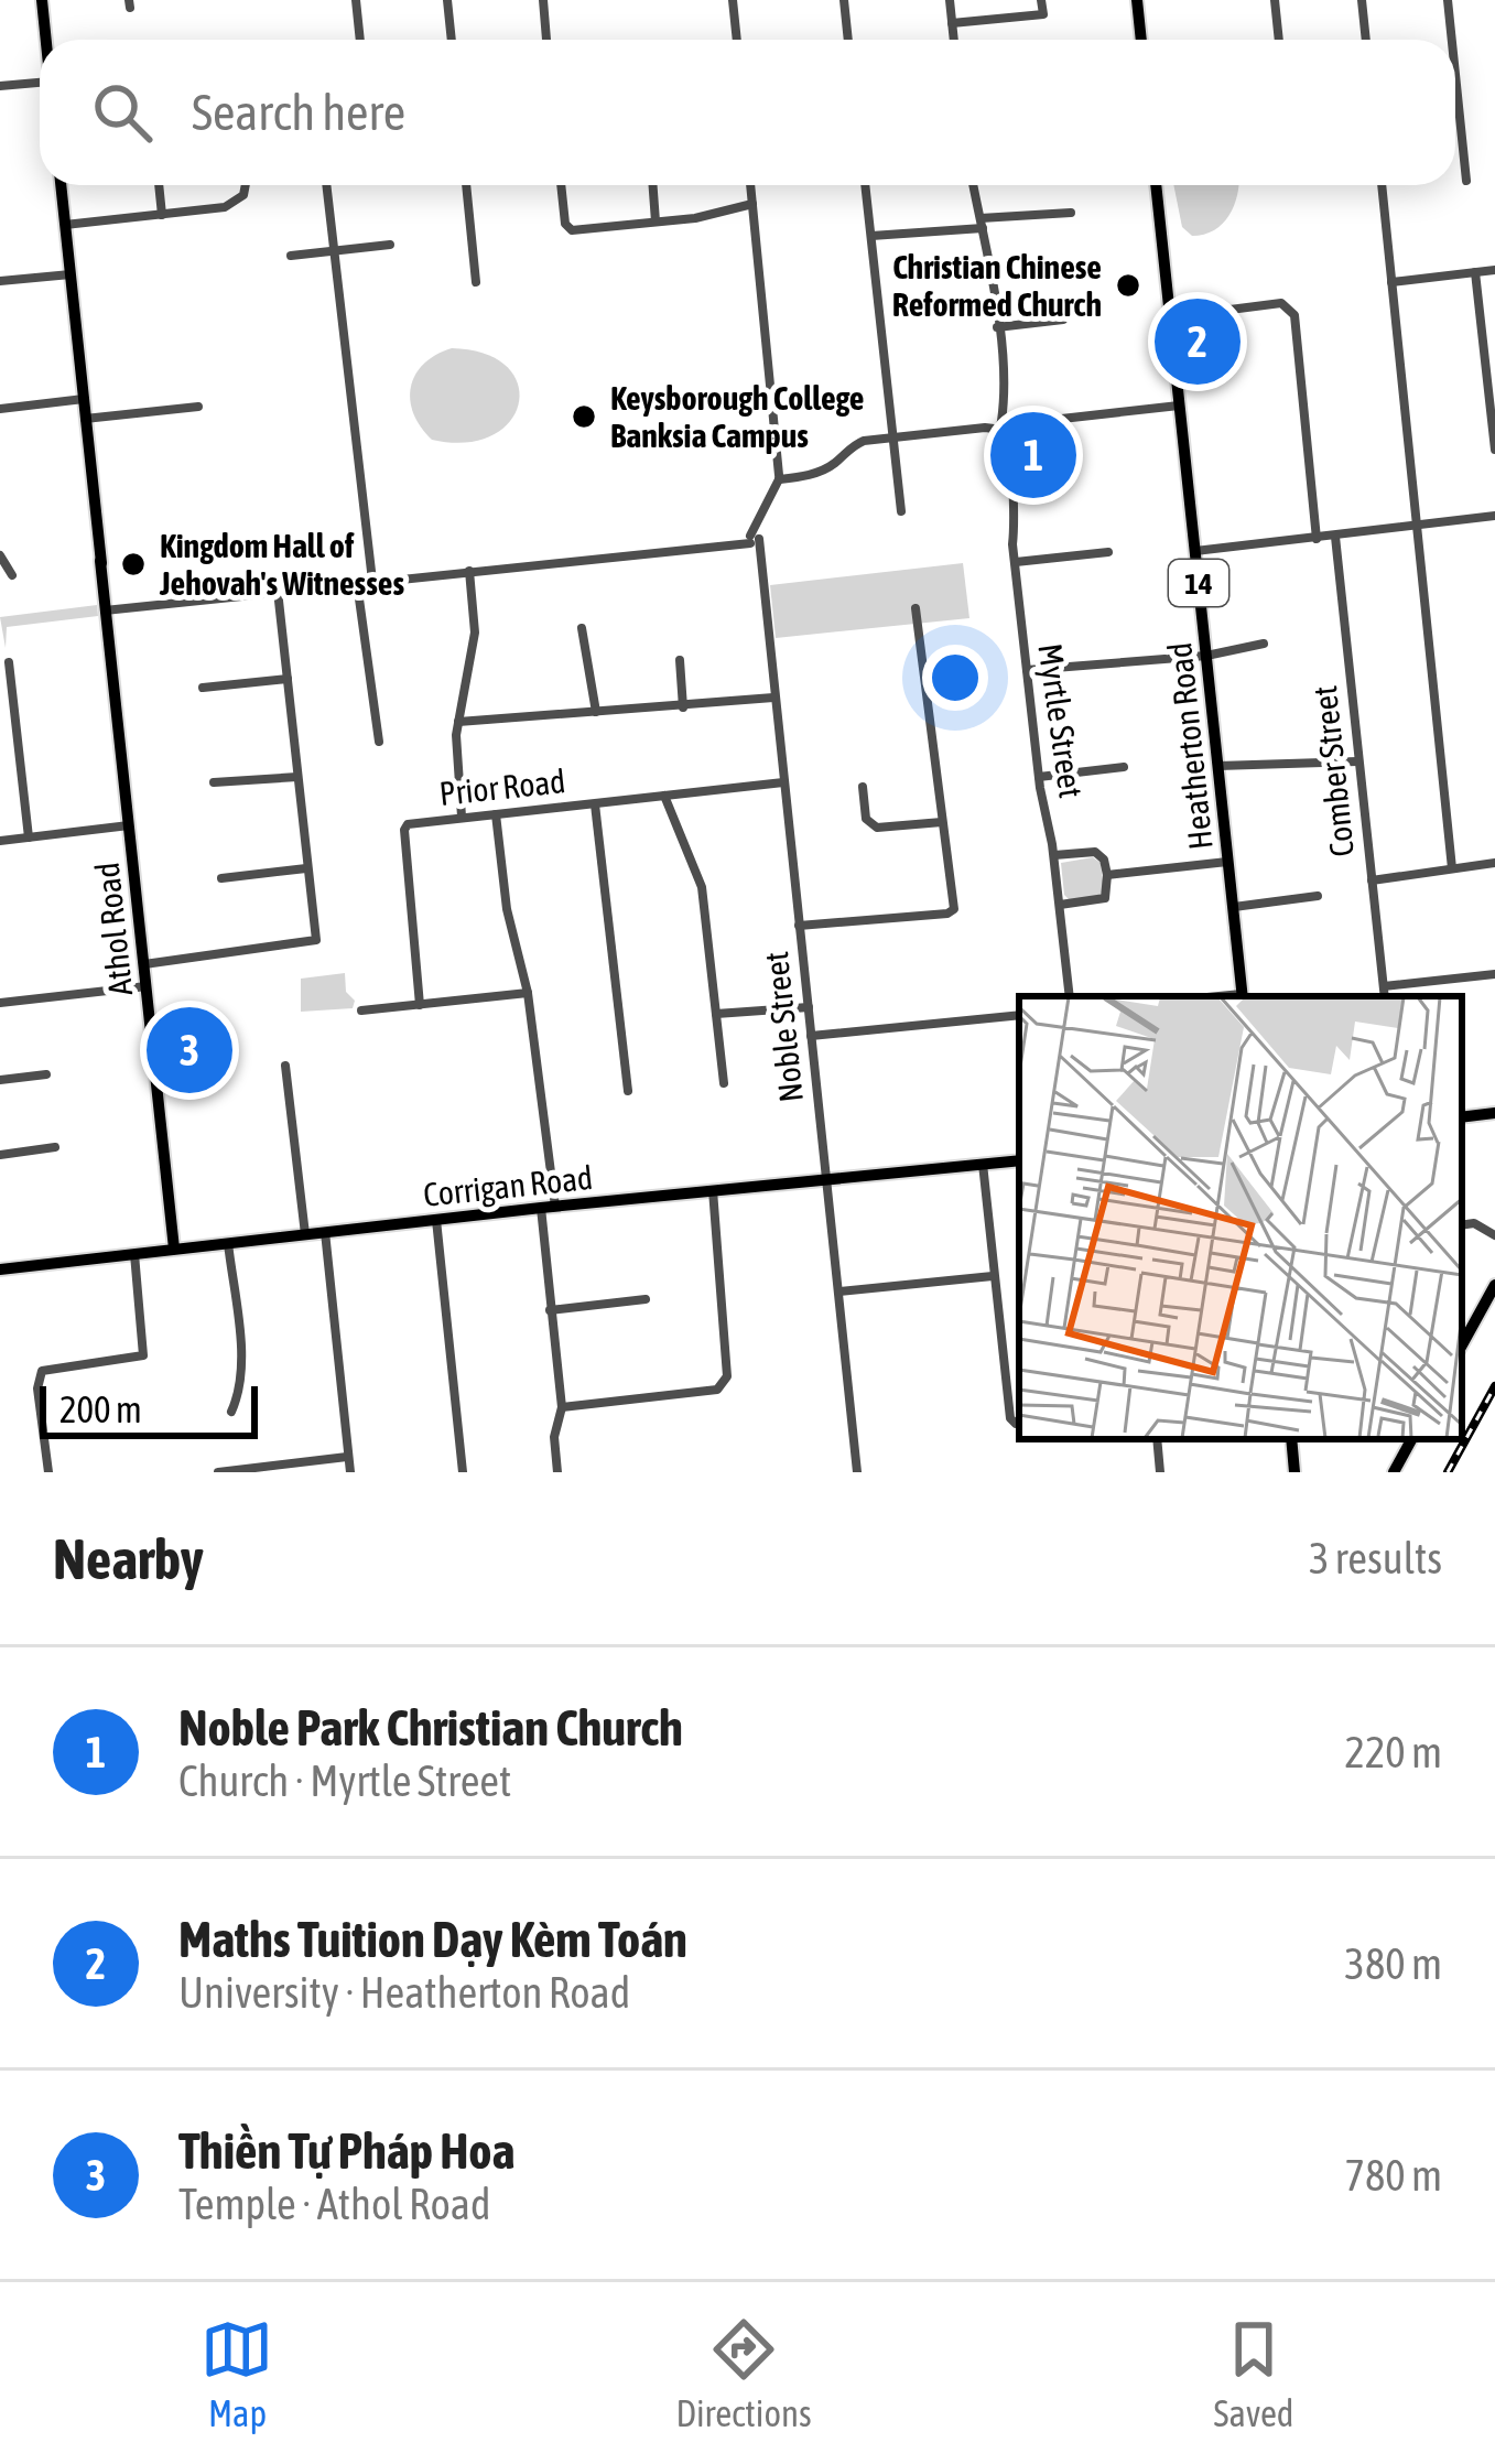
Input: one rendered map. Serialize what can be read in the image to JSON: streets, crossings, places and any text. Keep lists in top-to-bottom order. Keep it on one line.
{"streets":{"main road":["14","Heatherton Road","Athol Road","Corrigan Road"],"street":["Myrtle Street","Comber Street","Prior Road","Noble Street"]},"crossings":[["Prior Road","Noble Street"],["Athol Road","Corrigan Road"],["Noble Street","Corrigan Road"]],"places":["Christian Chinese Reformed Church","Keysborough College Banksia Campus","Kingdom Hall of Jehovah's Witnesses"],"scale_bar":"200 m","page":{"search":"Search here","pins":["2","1","3"],"scale":"200 m","heading":["Nearby","3 results"],"list":[{"mark":"1","name":"Noble Park Christian Church","note":"Church · Myrtle Street","value":"220 m"},{"mark":"2","name":"Maths Tuition Dạy Kèm Toán","note":"University · Heatherton Road","value":"380 m"},{"mark":"3","name":"Thiền Tự Pháp Hoa","note":"Temple · Athol Road","value":"780 m"}],"nav":["Map","Directions","Saved"]}}
